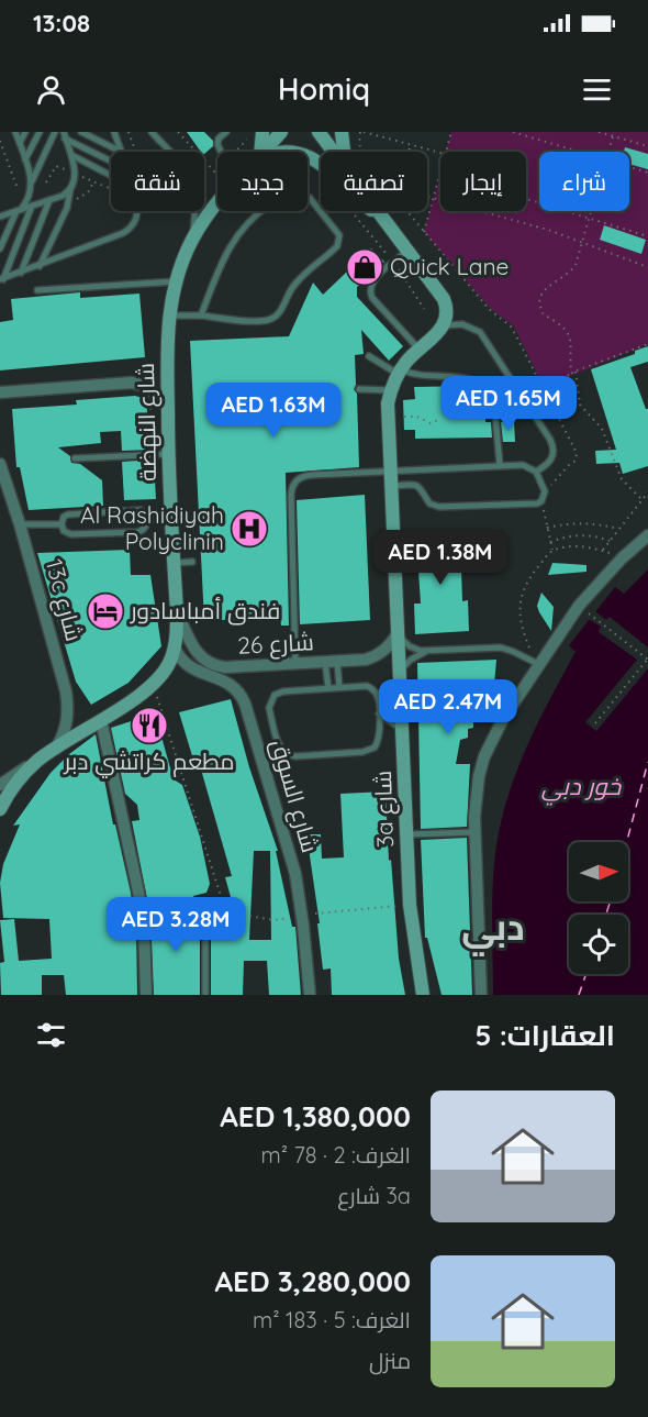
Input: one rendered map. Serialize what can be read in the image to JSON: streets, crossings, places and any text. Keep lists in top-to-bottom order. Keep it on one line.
{"streets":{"street":["شارع النهضة","13c شارع","شارع 26","شارع السوق","3a شارع"]},"crossings":[["شارع النهضة","13c شارع"],["شارع النهضة","شارع 26"],["شارع النهضة","شارع السوق"],["شارع 26","3a شارع"]],"districts":["دبي"],"water":["خور دبي"],"places":{"shop":["Quick Lane"],"hospital":["Al Rashidiyah Polyclinin"],"hotel":["فندق أمباسادور"],"restaurant":["مطعم كراتشي دبر"]},"north":"right","page":{"status":"13:08","header":"Homiq","chip":["شراء","إيجار","تصفية","جديد","شقة"],"price":["AED 1.65M","AED 1.63M","AED 1.38M","AED 2.47M","AED 3.28M"],"heading":"العقارات: 5","list":[{"name":"AED 1,380,000","note":"الغرف: 2 · 78 m² · 3a شارع"},{"name":"AED 3,280,000","note":"الغرف: 5 · 183 m² · منزل"}]}}
